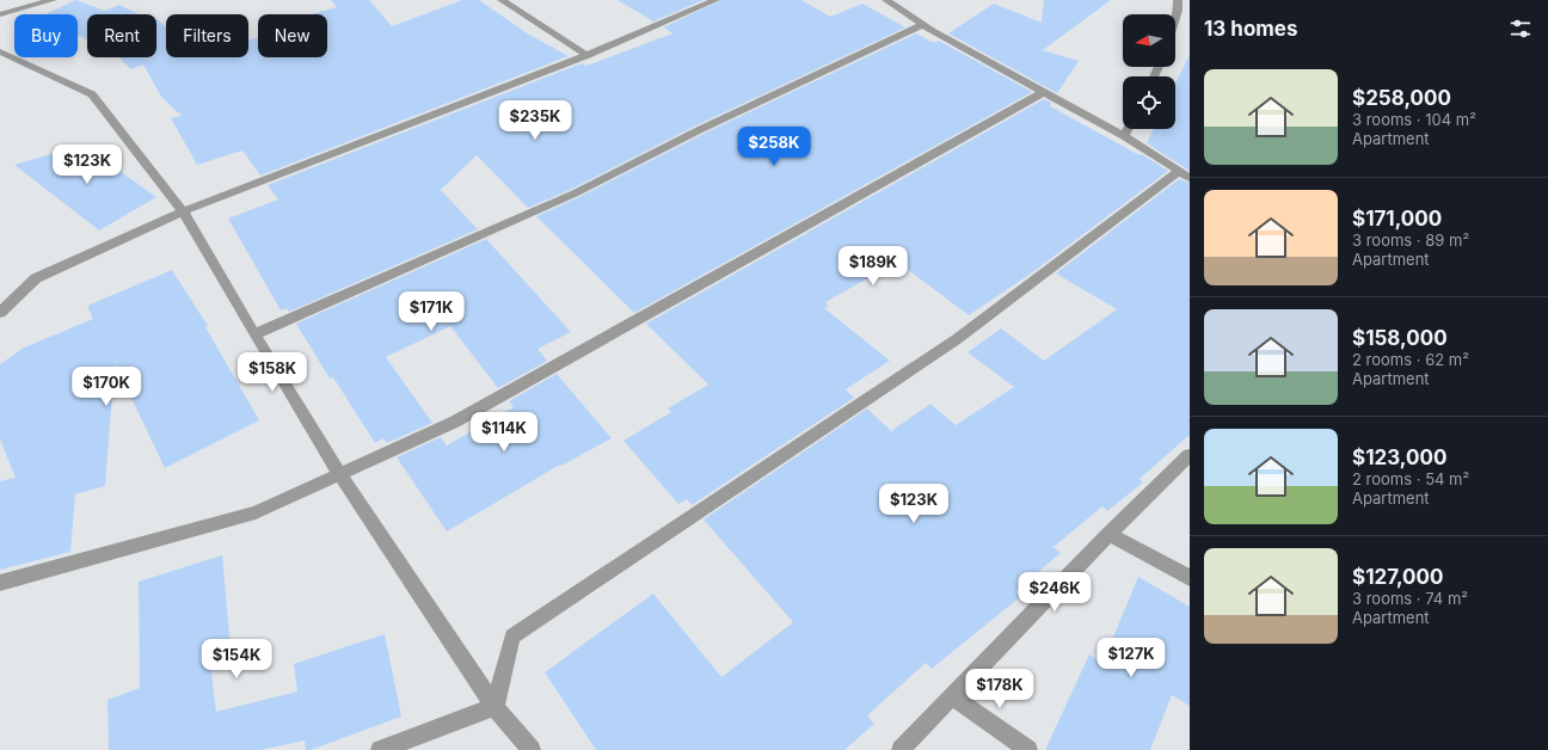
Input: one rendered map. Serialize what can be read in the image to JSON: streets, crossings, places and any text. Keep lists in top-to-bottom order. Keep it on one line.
{"north":"left","page":{"heading":"13 homes","chip":["Buy","Rent","Filters","New"],"list":[{"name":"$258,000","note":"3 rooms · 104 m² · Apartment"},{"name":"$171,000","note":"3 rooms · 89 m² · Apartment"},{"name":"$158,000","note":"2 rooms · 62 m² · Apartment"},{"name":"$123,000","note":"2 rooms · 54 m² · Apartment"},{"name":"$127,000","note":"3 rooms · 74 m² · Apartment"}],"price":["$235K","$258K","$123K","$189K","$171K","$158K","$170K","$114K","$123K","$246K","$127K","$154K","$178K"]}}
